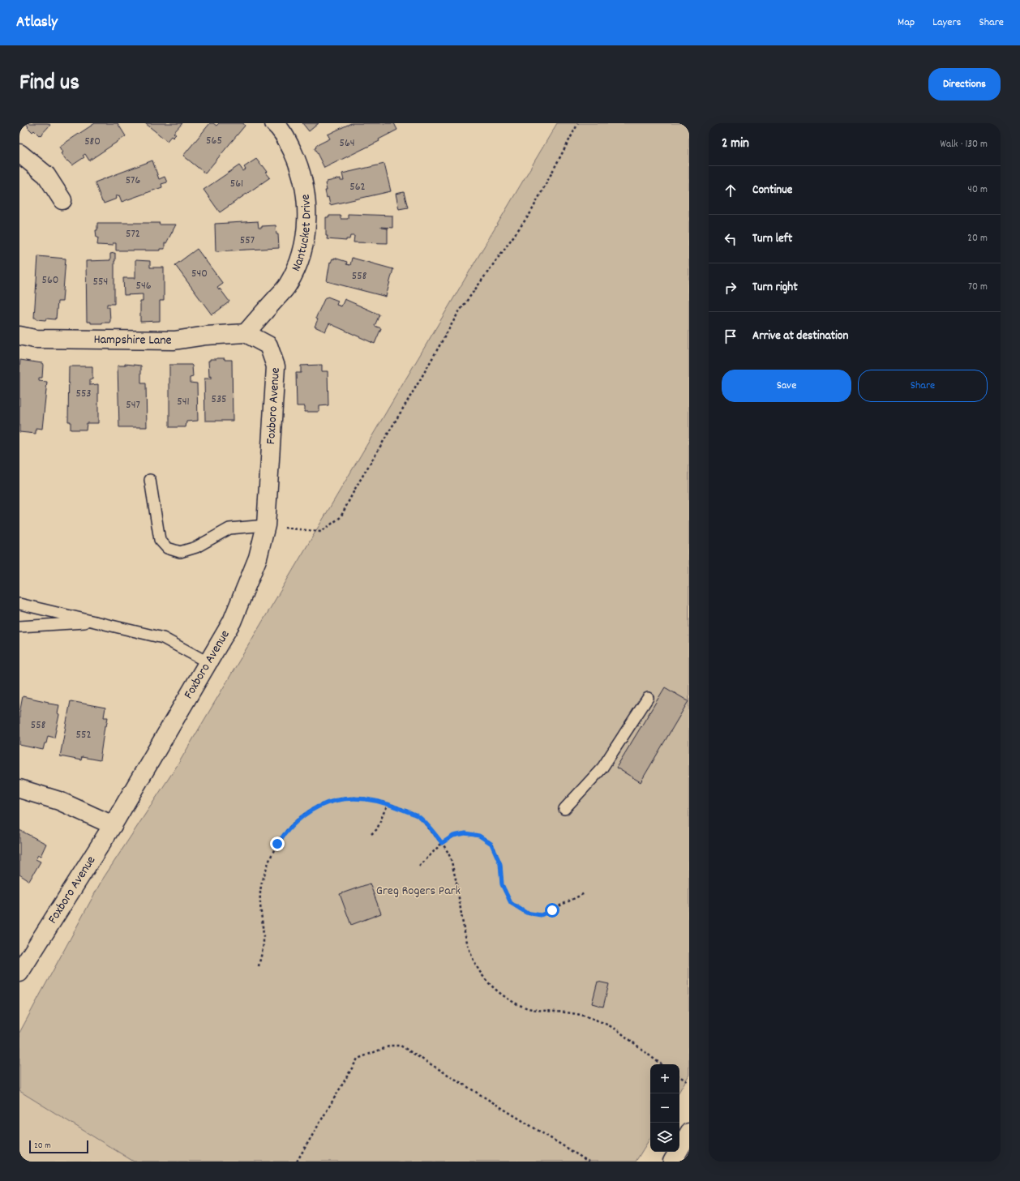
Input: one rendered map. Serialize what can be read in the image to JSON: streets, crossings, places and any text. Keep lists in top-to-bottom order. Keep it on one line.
{"streets":{"street":["Nantucket Drive","Hampshire Lane","Foxboro Avenue"]},"crossings":[["Nantucket Drive","Hampshire Lane"],["Nantucket Drive","Foxboro Avenue"],["Hampshire Lane","Foxboro Avenue"]],"parks":["Greg Rogers Park"],"house_numbers":["565","580","564","576","561","562","572","557","540","558","560","554","546","553","535","541","547","558","552"],"scale_bar":"20 m","page":{"header":"Atlasly","nav":["Map","Layers","Share"],"title":"Find us","buttons":["Directions",["Save","Share"]],"heading":["2 min","Walk · 130 m"],"list":[["Continue","40 m"],["Turn left","20 m"],["Turn right","70 m"],"Arrive at destination"],"map_buttons":["+","−"],"scale":"20 m"}}
